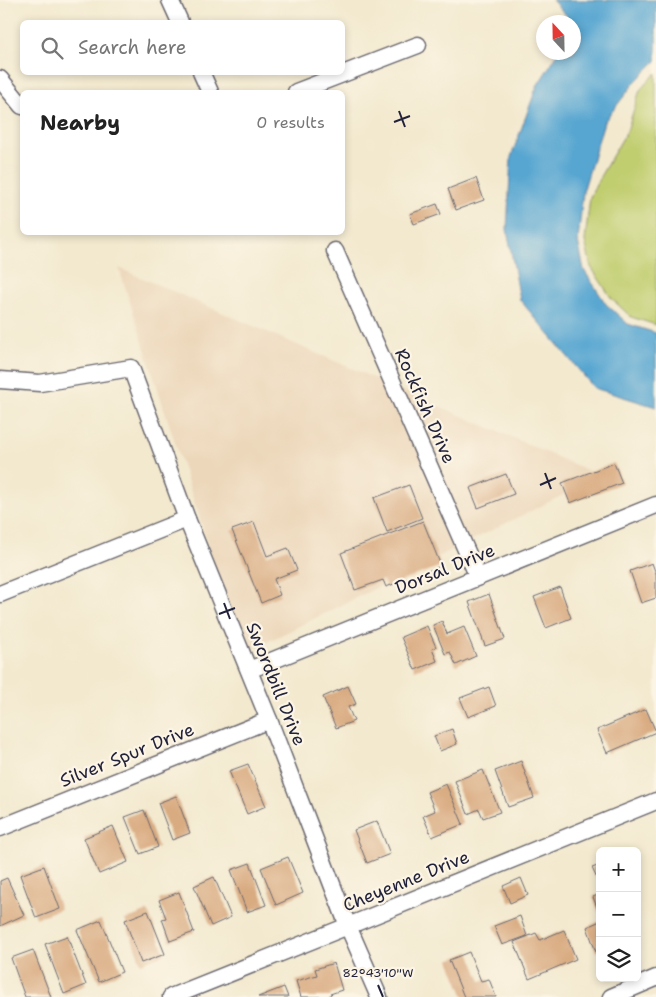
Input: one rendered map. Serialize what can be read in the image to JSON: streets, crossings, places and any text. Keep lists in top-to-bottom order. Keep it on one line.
{"streets":{"street":["Rockfish Drive","Dorsal Drive","Swordbill Drive","Silver Spur Drive","Cheyenne Drive"]},"crossings":[["Rockfish Drive","Dorsal Drive"],["Dorsal Drive","Swordbill Drive"],["Swordbill Drive","Silver Spur Drive"],["Swordbill Drive","Cheyenne Drive"]],"north":"top","page":{"search":"Search here","heading":["Nearby","0 results"],"map_buttons":["+","−"]},"coordinates":["82°43'10\"W"]}
